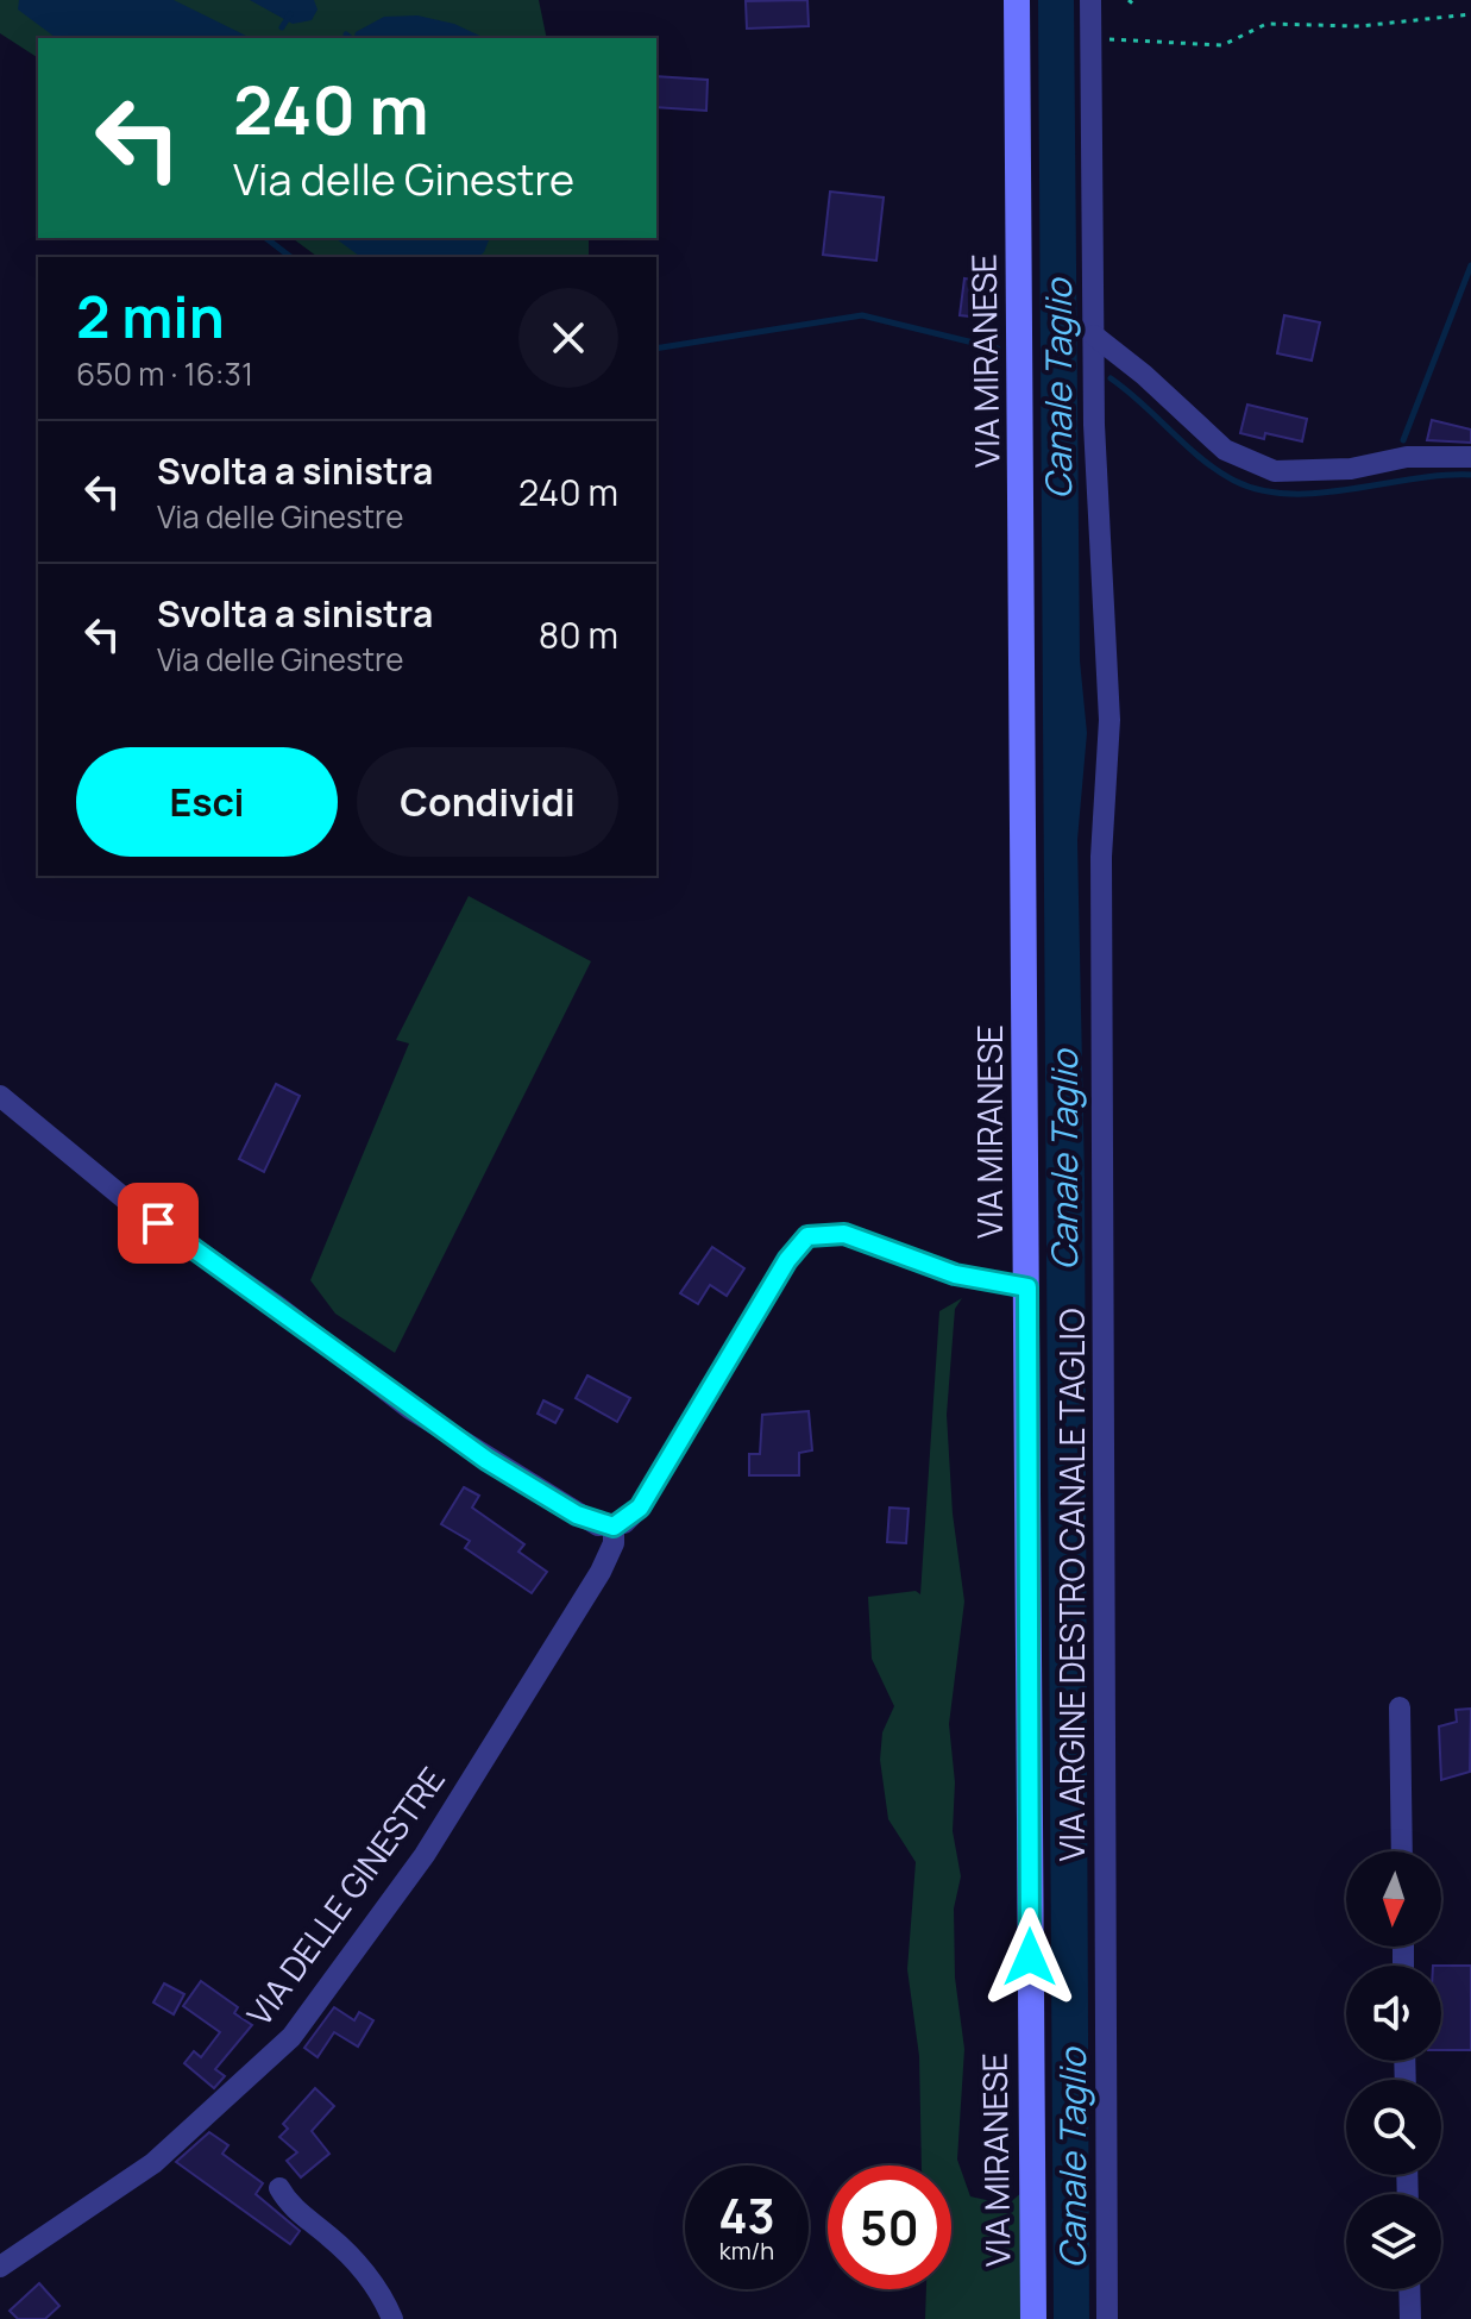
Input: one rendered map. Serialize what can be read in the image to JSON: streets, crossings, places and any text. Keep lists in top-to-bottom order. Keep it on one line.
{"streets":{"main road":["VIA MIRANESE"],"street":["VIA ARGINE DESTRO CANALE TAGLIO","VIA DELLE GINESTRE"]},"water":["Canale Taglio"],"north":"bottom","page":{"turn":["240 m","Via delle Ginestre"],"heading":["2 min","650 m · 16:31"],"list":[{"name":"Svolta a sinistra","note":"Via delle Ginestre","value":"240 m"},{"name":"Svolta a sinistra","note":"Via delle Ginestre","value":"80 m"}],"buttons":["Esci","Condividi"],"speed":"43 km/h","limit":"50"}}
